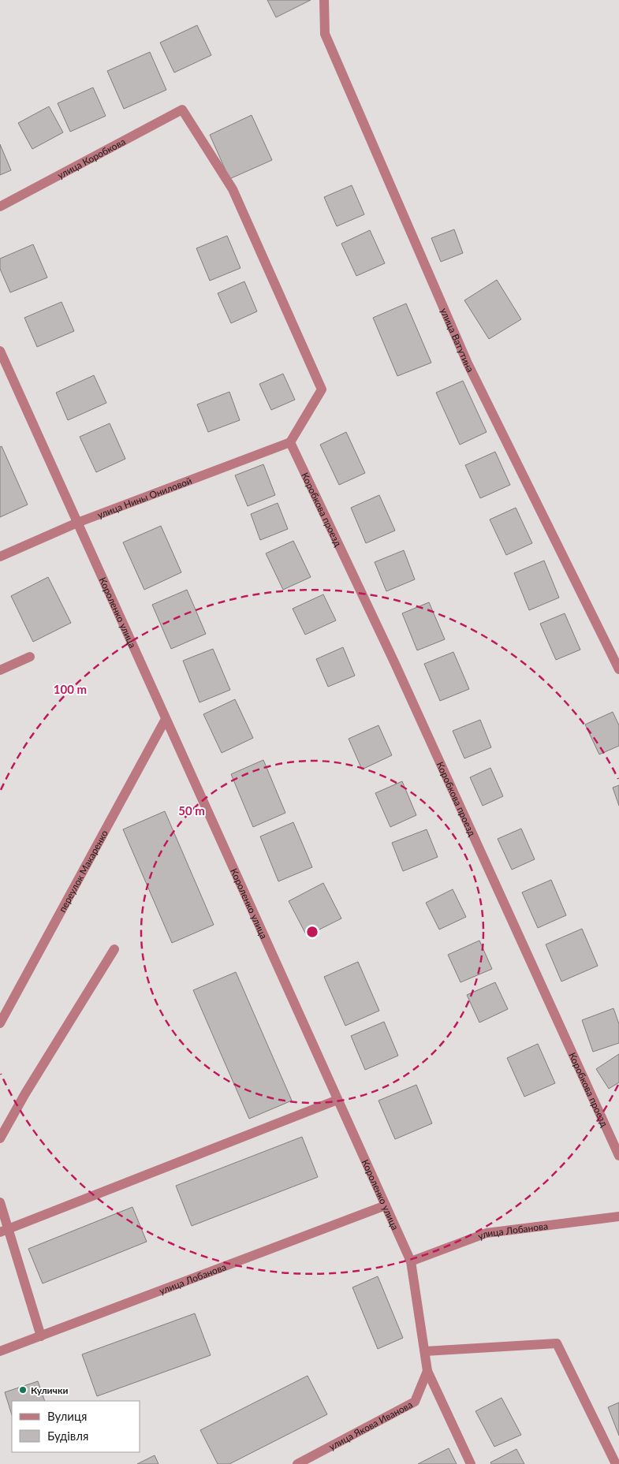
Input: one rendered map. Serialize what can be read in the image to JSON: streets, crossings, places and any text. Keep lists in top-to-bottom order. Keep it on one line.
{"streets":{"street":["улица Коробкова","улица Ватутина","улица Нины Ониловой","Коробкова проезд","Короленко улица","переулок Макаренко","улица Лобанова","улица Якова Иванова"]},"crossings":[["улица Коробкова","улица Нины Ониловой"],["улица Коробкова","Коробкова проезд"],["улица Нины Ониловой","Коробкова проезд"],["улица Нины Ониловой","Короленко улица"],["Короленко улица","переулок Макаренко"],["Короленко улица","улица Лобанова"],["Короленко улица","улица Якова Иванова"]],"places":["Кулички"],"legend":["Вулиця","Будівля"],"rings":["100 m","50 m"]}
